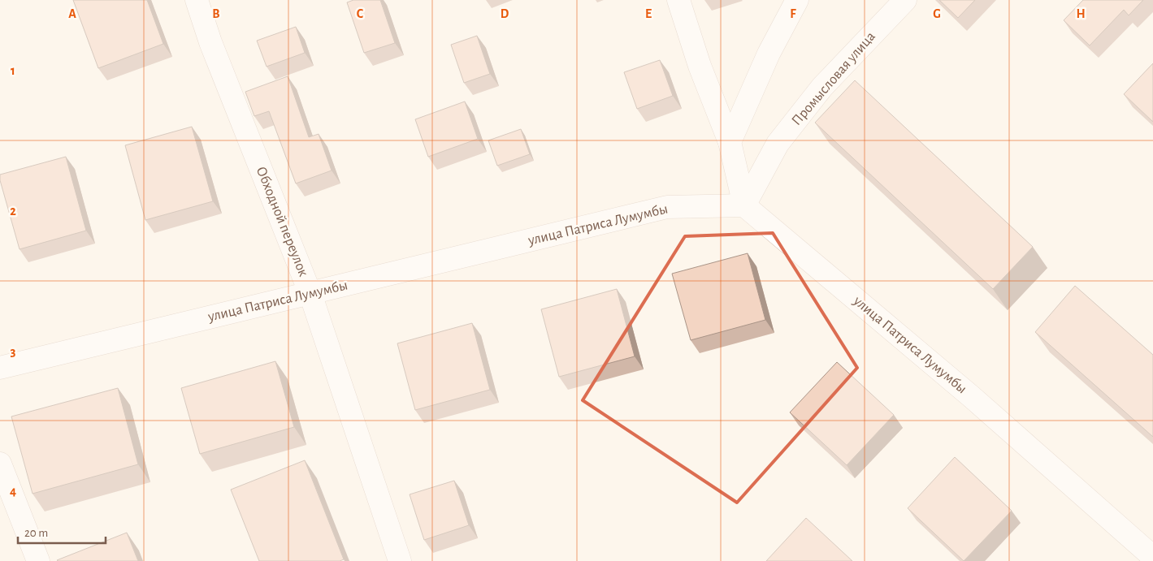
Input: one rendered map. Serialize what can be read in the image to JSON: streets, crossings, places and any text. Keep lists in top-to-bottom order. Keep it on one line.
{"streets":{"street":["Промысловая улица","Обходной переулок","улица Патриса Лумумбы"]},"crossings":[["Промысловая улица","улица Патриса Лумумбы"],["Обходной переулок","улица Патриса Лумумбы"]],"scale_bar":"20 m","grid":{"columns":["A","B","C","D","E","F","G","H"],"rows":["1","2","3","4"]}}
